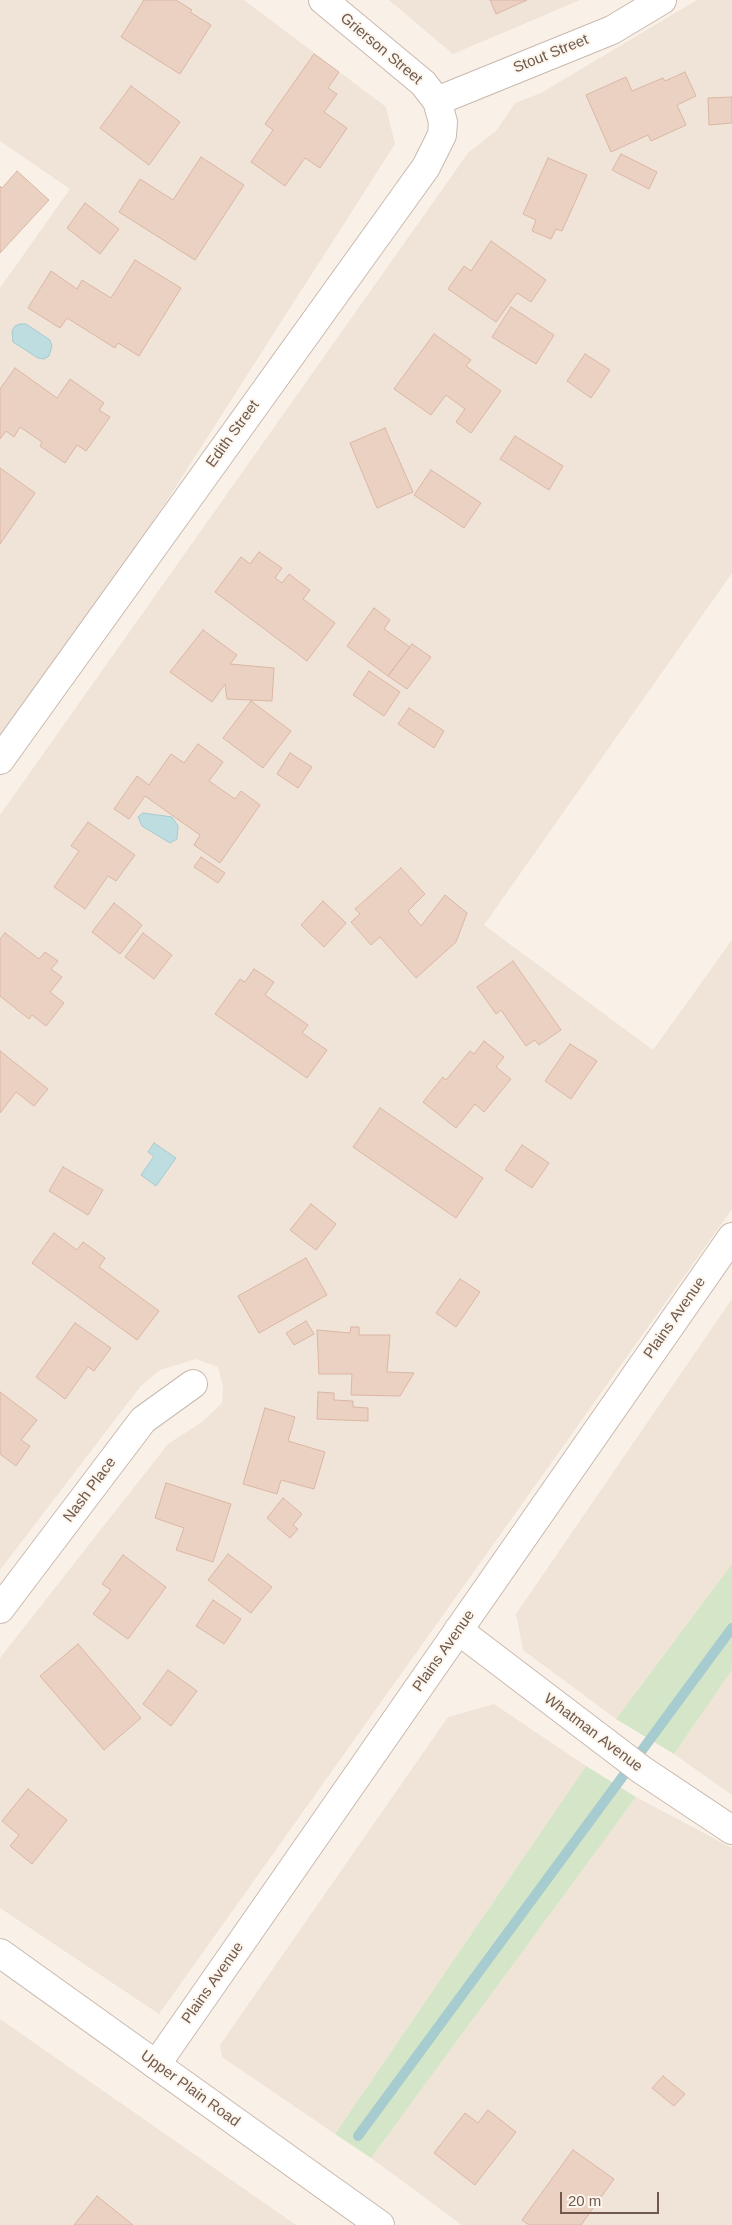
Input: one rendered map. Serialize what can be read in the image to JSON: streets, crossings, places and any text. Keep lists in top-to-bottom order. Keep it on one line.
{"streets":{"street":["Grierson Street","Stout Street","Edith Street","Plains Avenue","Nash Place","Whatman Avenue","Upper Plain Road"]},"crossings":[["Grierson Street","Stout Street"],["Grierson Street","Edith Street"],["Stout Street","Edith Street"],["Plains Avenue","Whatman Avenue"],["Plains Avenue","Upper Plain Road"]],"scale_bar":"20 m"}
